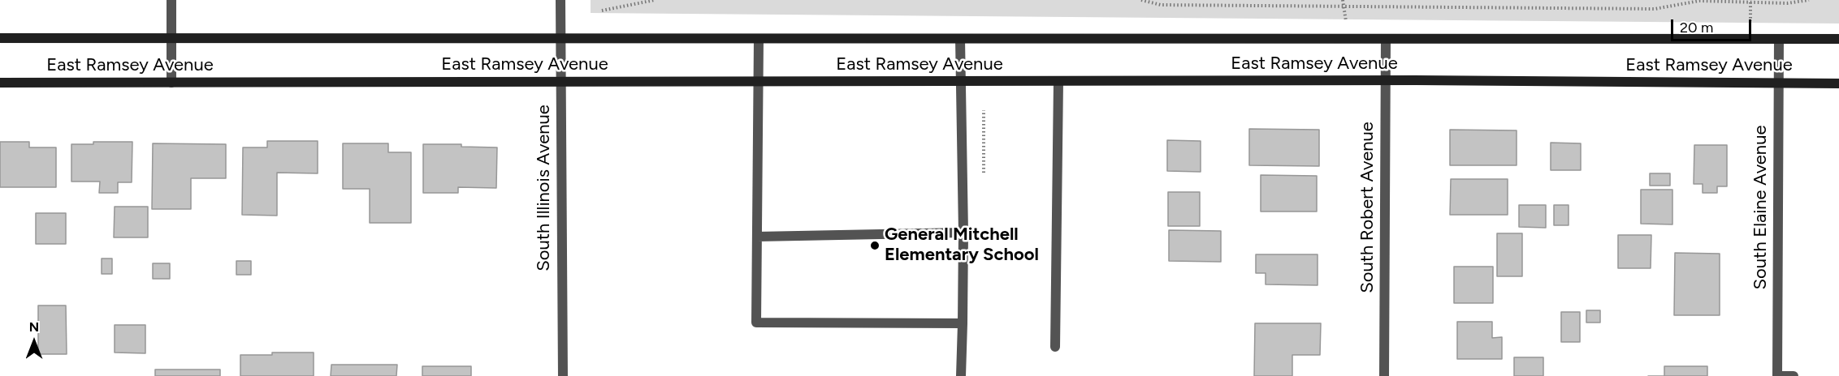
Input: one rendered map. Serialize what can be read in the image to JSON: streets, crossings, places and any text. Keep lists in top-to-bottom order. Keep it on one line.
{"streets":{"street":["East Ramsey Avenue","South Illinois Avenue","South Robert Avenue","South Elaine Avenue"]},"crossings":[["East Ramsey Avenue","South Illinois Avenue"],["East Ramsey Avenue","South Robert Avenue"],["East Ramsey Avenue","South Elaine Avenue"]],"places":["General Mitchell Elementary School"],"scale_bar":"20 m","north":"top"}
